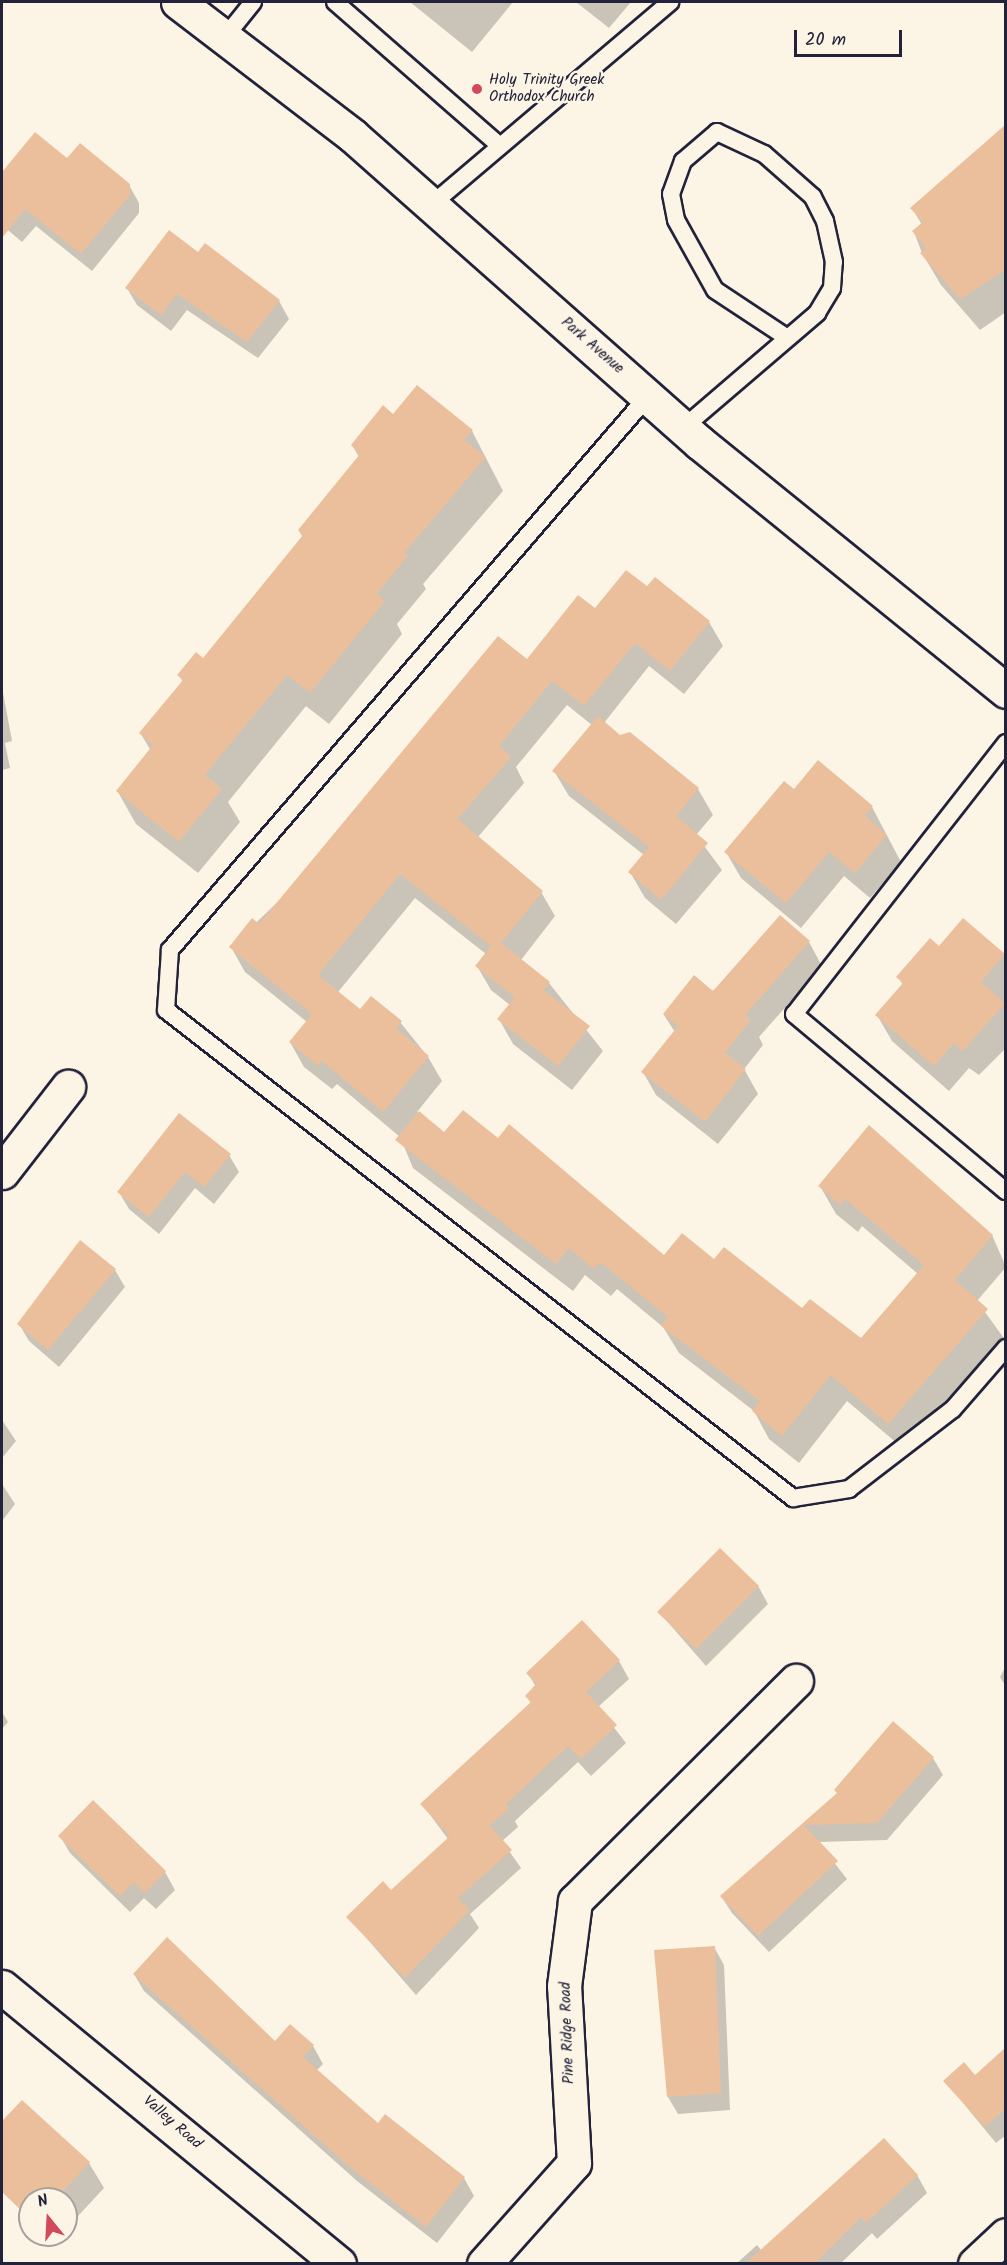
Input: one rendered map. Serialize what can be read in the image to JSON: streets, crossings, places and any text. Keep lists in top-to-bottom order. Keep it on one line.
{"streets":{"street":["Park Avenue","Pine Ridge Road","Valley Road"]},"places":["Holy Trinity Greek Orthodox Church"],"scale_bar":"20 m","north":"top"}
